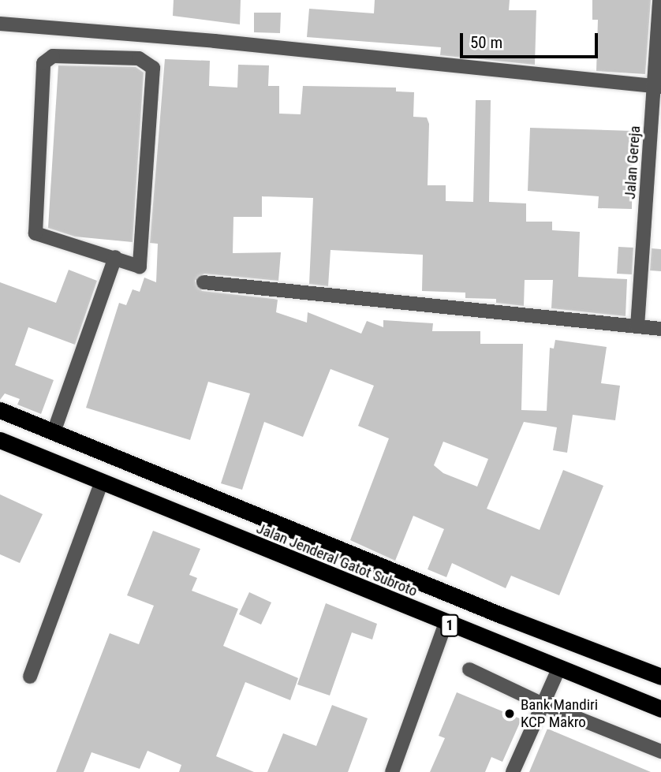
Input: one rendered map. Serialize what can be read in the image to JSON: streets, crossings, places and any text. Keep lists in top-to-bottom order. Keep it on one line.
{"streets":{"highway":["Jalan Jenderal Gatot Subroto","1"],"street":["Jalan Gereja"]},"places":["Bank Mandiri KCP Makro"],"scale_bar":"50 m"}
